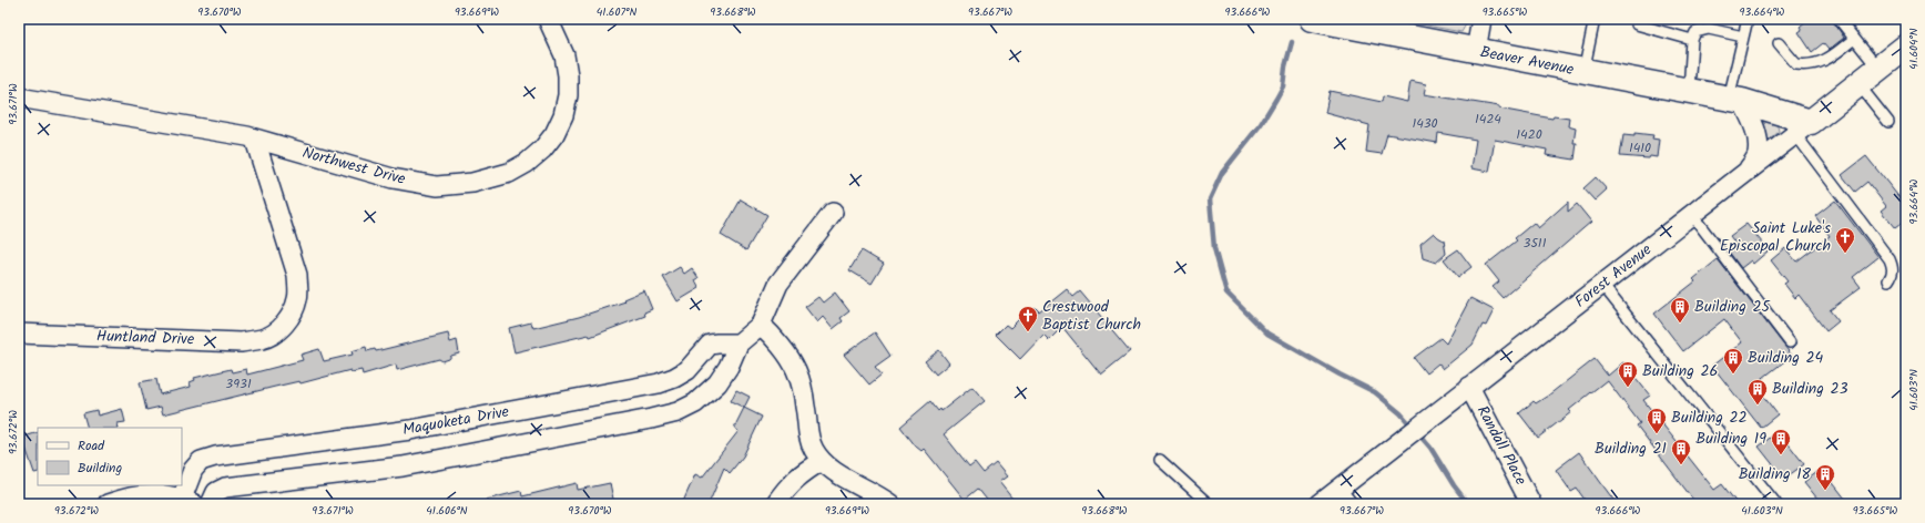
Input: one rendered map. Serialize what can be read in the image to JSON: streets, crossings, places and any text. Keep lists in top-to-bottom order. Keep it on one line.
{"streets":{"main road":["Beaver Avenue","Forest Avenue"],"street":["Northwest Drive","Huntland Drive","Maquoketa Drive","Randall Place"]},"crossings":[["Beaver Avenue","Forest Avenue"],["Northwest Drive","Huntland Drive"],["Forest Avenue","Randall Place"]],"places":{"church":["Saint Luke's Episcopal Church","Crestwood Baptist Church"],"building":["Building 25","Building 24","Building 26","Building 23","Building 22","Building 19","Building 21","Building 18"]},"house_numbers":["1424","1430","1420","1410","3511","3931"],"legend":["Road","Building"],"coordinates":["93.670°W","93.669°W","41.607°N","93.668°W","93.667°W","93.666°W","93.665°W","93.664°W","41.604°N","93.671°W","41.603°N","93.672°W","41.606°N"]}
